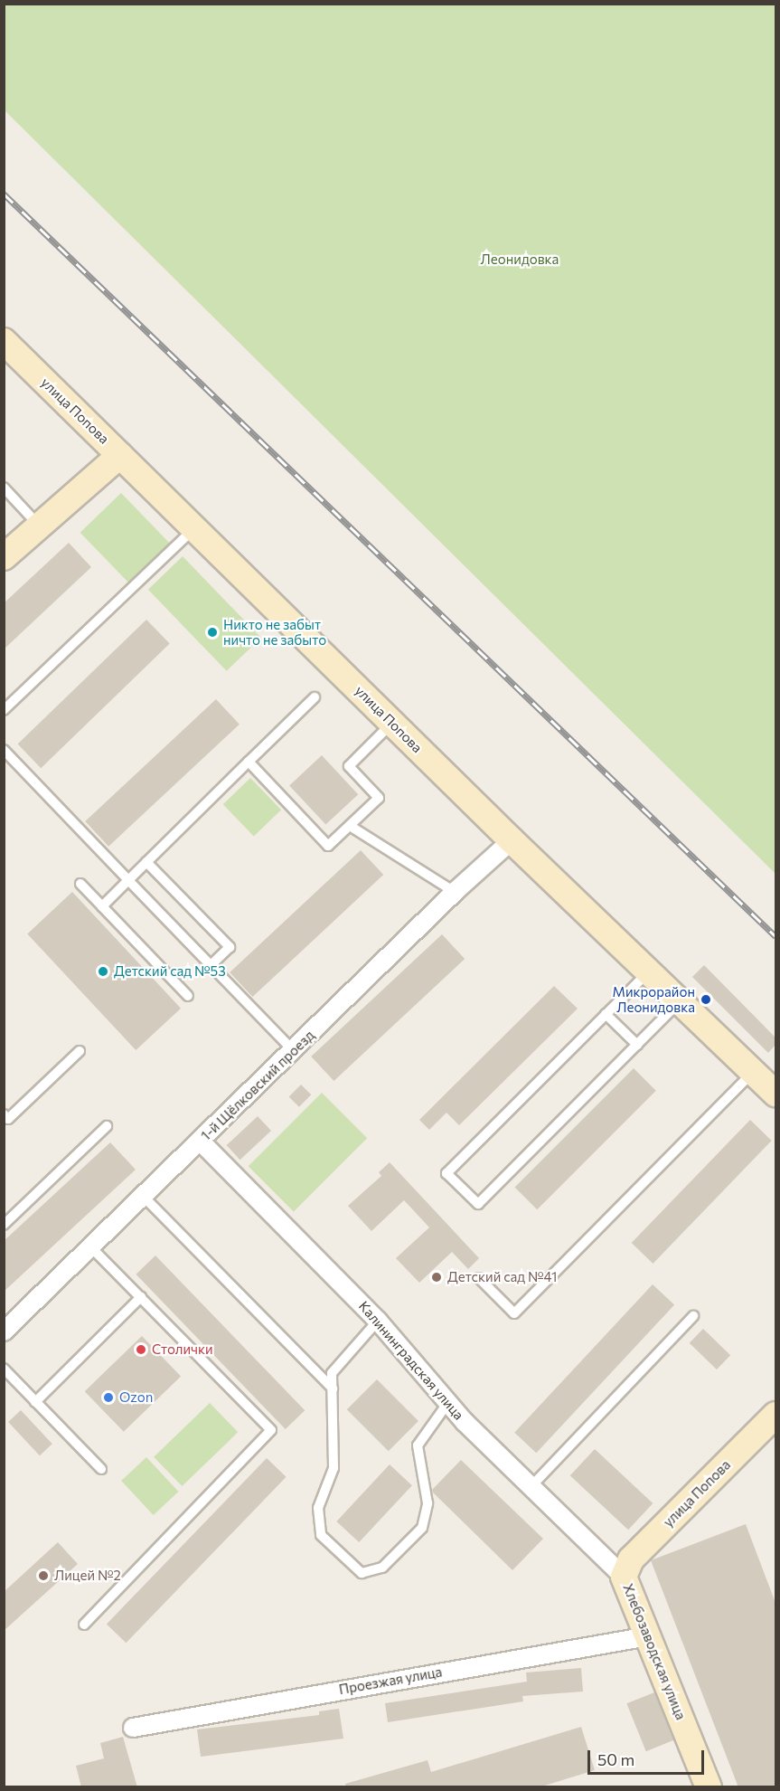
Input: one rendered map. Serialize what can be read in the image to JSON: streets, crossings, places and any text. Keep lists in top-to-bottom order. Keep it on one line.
{"streets":{"street":["улица Попова","1-й Щёлковский проезд","Калининградская улица","Хлебозаводская улица","Проезжая улица"]},"crossings":[["улица Попова","1-й Щёлковский проезд"],["улица Попова","Калининградская улица"],["улица Попова","Хлебозаводская улица"],["1-й Щёлковский проезд","Калининградская улица"],["Калининградская улица","Хлебозаводская улица"],["Хлебозаводская улица","Проезжая улица"]],"parks":["Леонидовка"],"places":["Никто не забыт ничто не забыто","Детский сад №53","Микрорайон Леонидовка","Детский сад №41","Столички","Ozon","Лицей №2"],"scale_bar":"50 m"}
